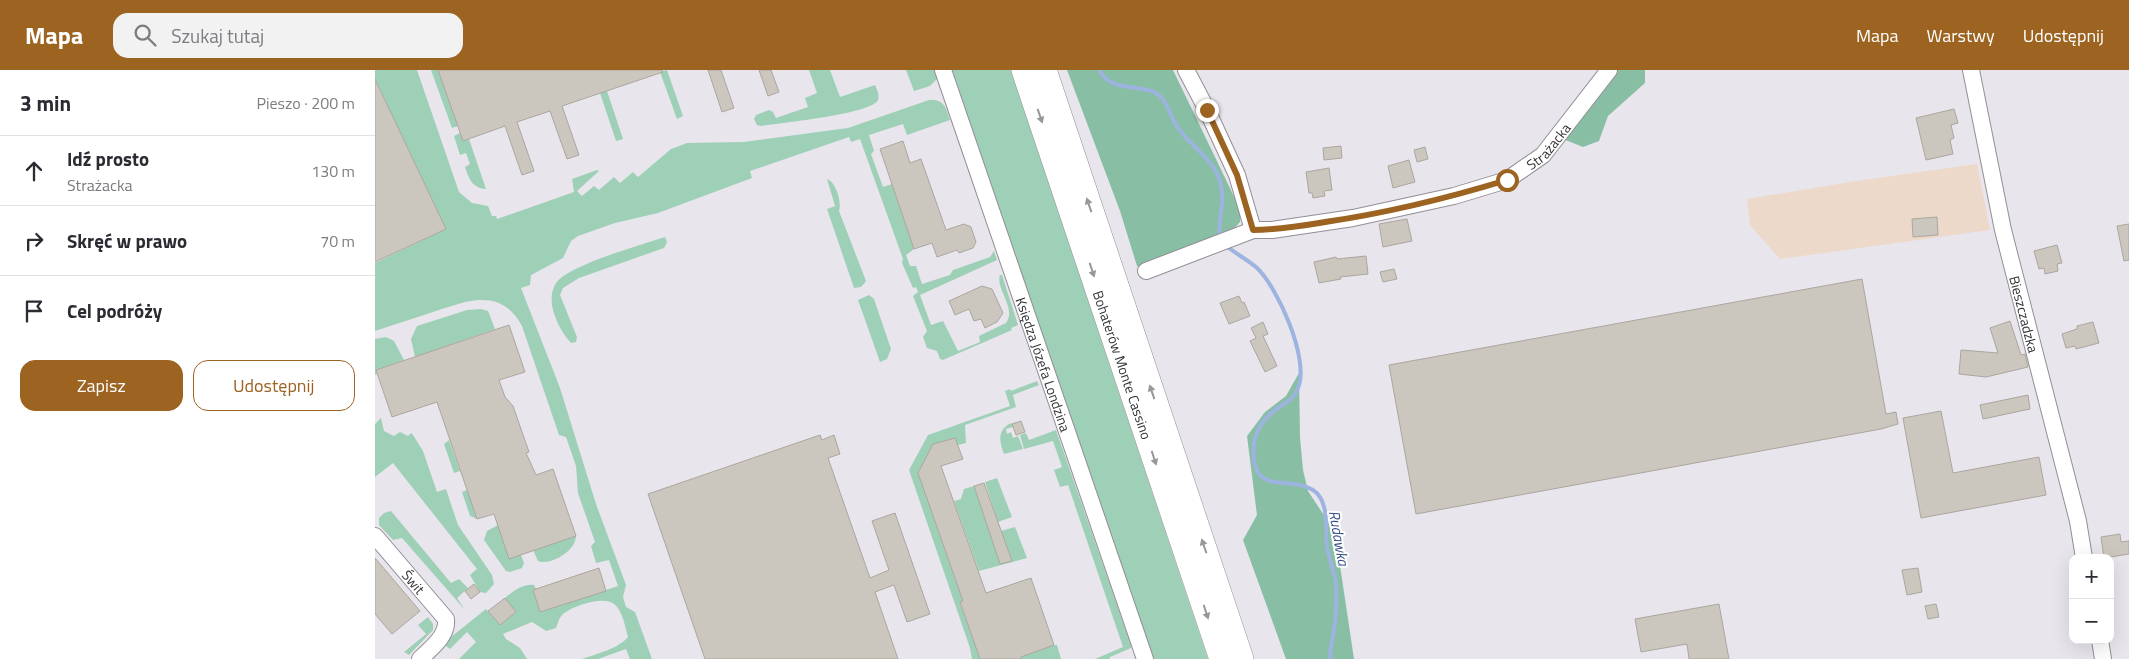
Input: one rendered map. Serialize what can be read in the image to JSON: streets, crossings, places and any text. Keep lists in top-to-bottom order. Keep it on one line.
{"streets":{"highway":["Bohaterów Monte Cassino"],"street":["Strażacka","Bieszczadzka","Księdza Józefa Londzina","Świt"]},"water":["Rudawka"],"page":{"header":"Mapa","search":"Szukaj tutaj","nav":["Mapa","Warstwy","Udostępnij"],"heading":["3 min","Pieszo · 200 m"],"list":[["Idź prosto","Strażacka","130 m"],["Skręć w prawo","70 m"],"Cel podróży"],"buttons":["Zapisz","Udostępnij"],"map_buttons":["+","−"]}}
